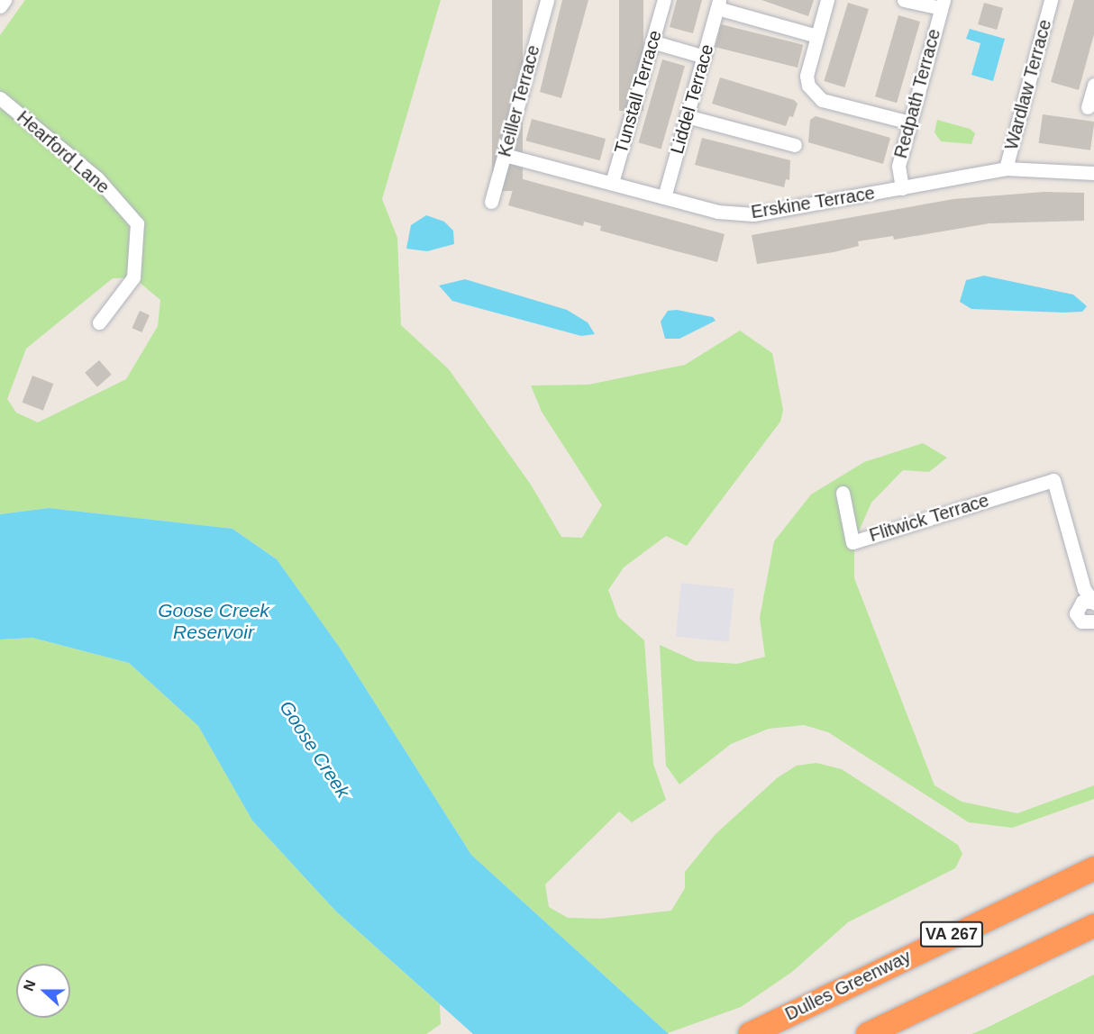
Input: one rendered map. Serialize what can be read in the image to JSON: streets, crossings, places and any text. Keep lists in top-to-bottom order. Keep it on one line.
{"streets":{"highway":["VA 267","Dulles Greenway"],"street":["Wardlaw Terrace","Tunstall Terrace","Redpath Terrace","Liddel Terrace","Keiller Terrace","Hearford Lane","Erskine Terrace","Flitwick Terrace"]},"crossings":[["Wardlaw Terrace","Erskine Terrace"],["Tunstall Terrace","Erskine Terrace"],["Redpath Terrace","Erskine Terrace"],["Liddel Terrace","Erskine Terrace"],["Keiller Terrace","Erskine Terrace"]],"water":["Goose Creek Reservoir","Goose Creek"],"north":"left"}
